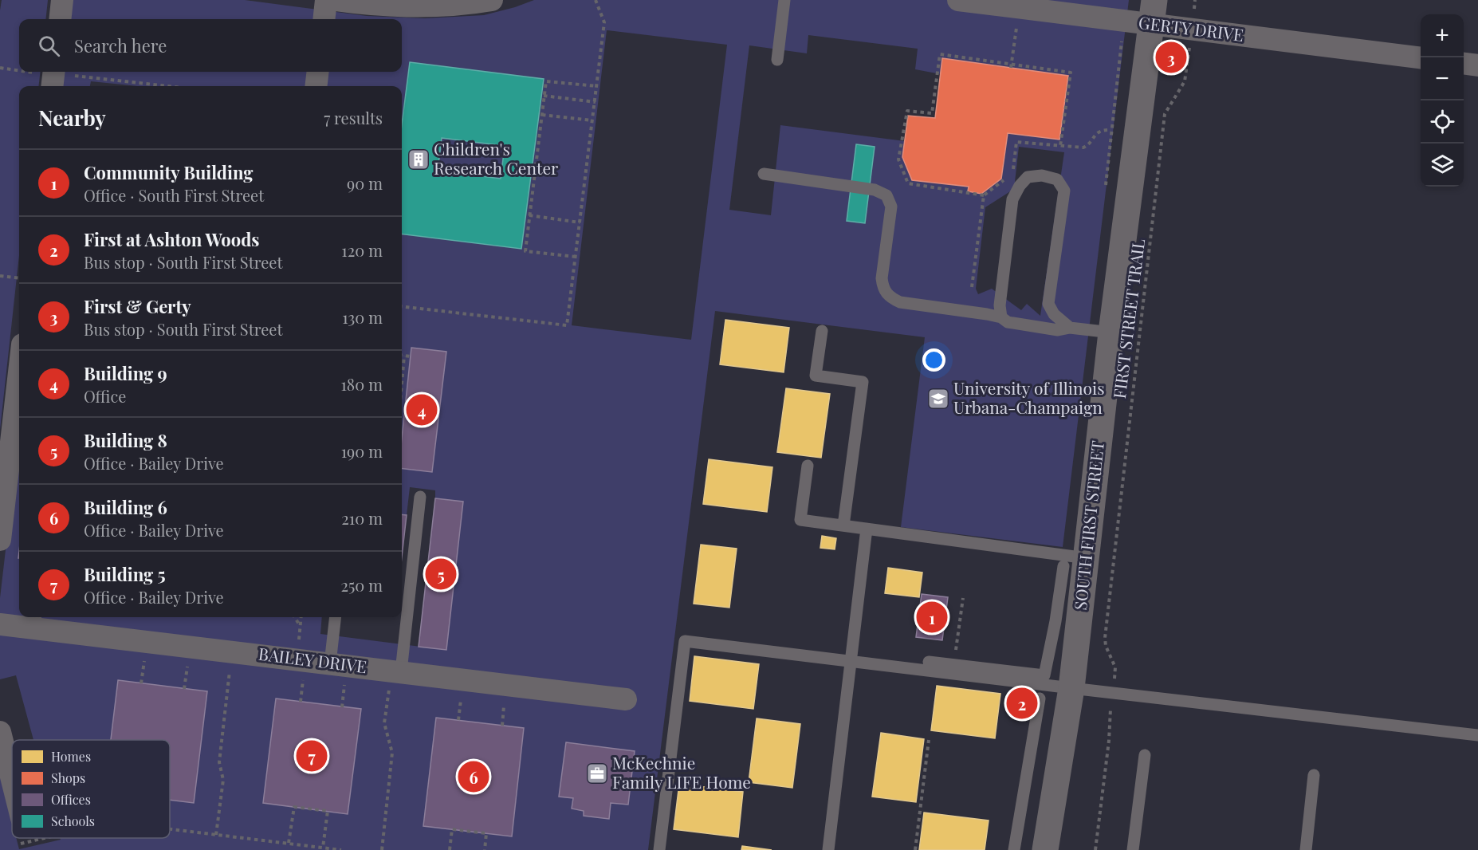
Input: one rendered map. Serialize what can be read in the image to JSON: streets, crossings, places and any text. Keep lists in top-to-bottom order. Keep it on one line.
{"streets":{"street":["GERTY DRIVE","SOUTH FIRST STREET","BAILEY DRIVE"],"path":["FIRST STREET TRAIL"]},"crossings":[["GERTY DRIVE","SOUTH FIRST STREET"]],"places":{"building":["Children's Research Center"],"school or university":["University of Illinois Urbana-Champaign"],"office":["McKechnie Family LIFE Home"]},"legend":["Homes","Shops","Offices","Schools"],"page":{"map_buttons":["+","−"],"search":"Search here","pins":["3","4","5","1","2","7","6"],"heading":["Nearby","7 results"],"list":[{"mark":"1","name":"Community Building","note":"Office · South First Street","value":"90 m"},{"mark":"2","name":"First at Ashton Woods","note":"Bus stop · South First Street","value":"120 m"},{"mark":"3","name":"First & Gerty","note":"Bus stop · South First Street","value":"130 m"},{"mark":"4","name":"Building 9","note":"Office","value":"180 m"},{"mark":"5","name":"Building 8","note":"Office · Bailey Drive","value":"190 m"},{"mark":"6","name":"Building 6","note":"Office · Bailey Drive","value":"210 m"},{"mark":"7","name":"Building 5","note":"Office · Bailey Drive","value":"250 m"}]}}
